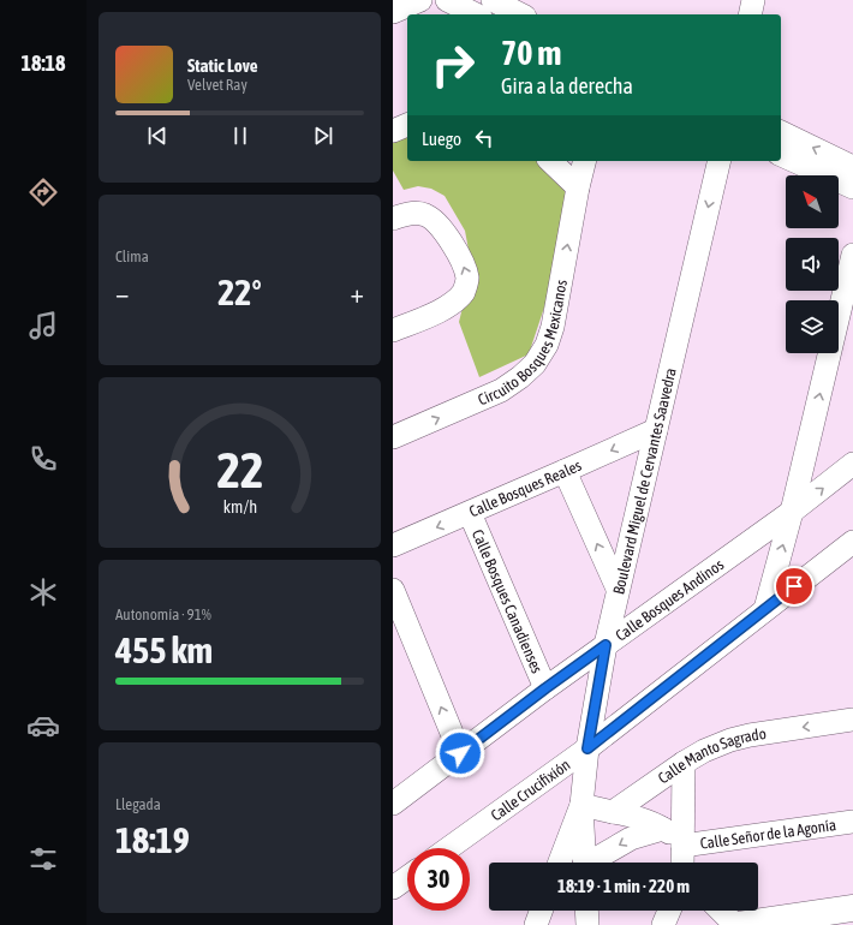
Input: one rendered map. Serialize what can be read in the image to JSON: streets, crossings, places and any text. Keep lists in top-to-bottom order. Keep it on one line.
{"streets":{"street":["Circuito Bosques Mexicanos","Boulevard Miguel de Cervantes Saavedra","Calle Bosques Reales","Calle Bosques Andinos","Calle Bosques Canadienses","Calle Manto Sagrado","Calle Crucifixión","Calle Señor de la Agonía"]},"crossings":[["Boulevard Miguel de Cervantes Saavedra","Calle Bosques Reales"],["Boulevard Miguel de Cervantes Saavedra","Calle Bosques Andinos"],["Boulevard Miguel de Cervantes Saavedra","Calle Crucifixión"],["Calle Bosques Reales","Calle Bosques Canadienses"],["Calle Bosques Andinos","Calle Bosques Canadienses"]],"one_way":["Circuito Bosques Mexicanos","Calle Bosques Reales","Calle Manto Sagrado"],"north":"top left","page":{"tabs":"18:18","turn":["70 m","Gira a la derecha"],"song":["Static Love","Velvet Ray"],"then":"Luego","tile":["Clima",["Autonomía · 91%","455 km"],["Llegada","18:19"]],"heat":["−","22°","+"],"limit":"30","trip":"18:19 · 1 min · 220 m","gauge":["22","km/h"]}}
